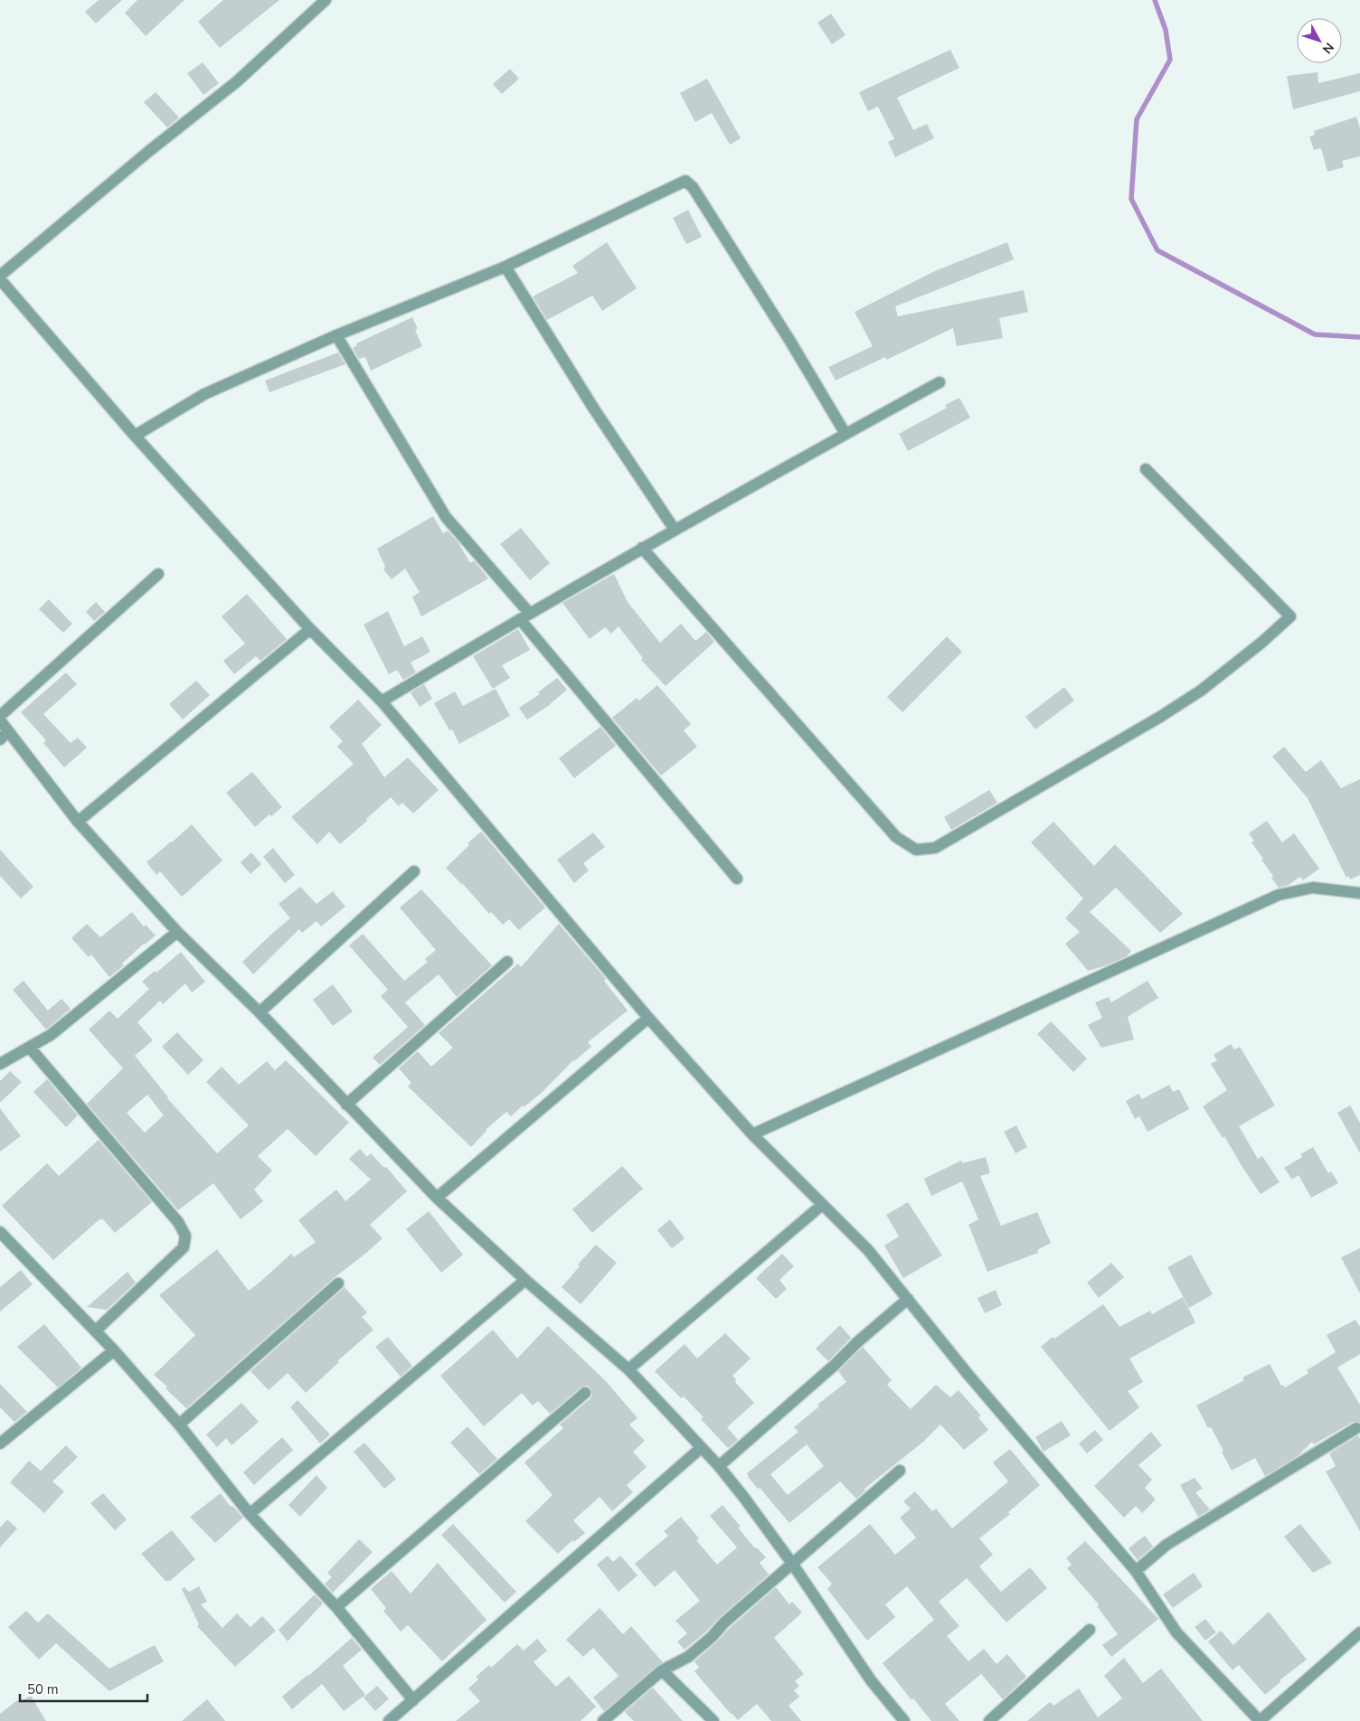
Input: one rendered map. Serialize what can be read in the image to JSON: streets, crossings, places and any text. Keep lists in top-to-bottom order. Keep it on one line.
{"scale_bar":"50 m","north":"bottom right"}
